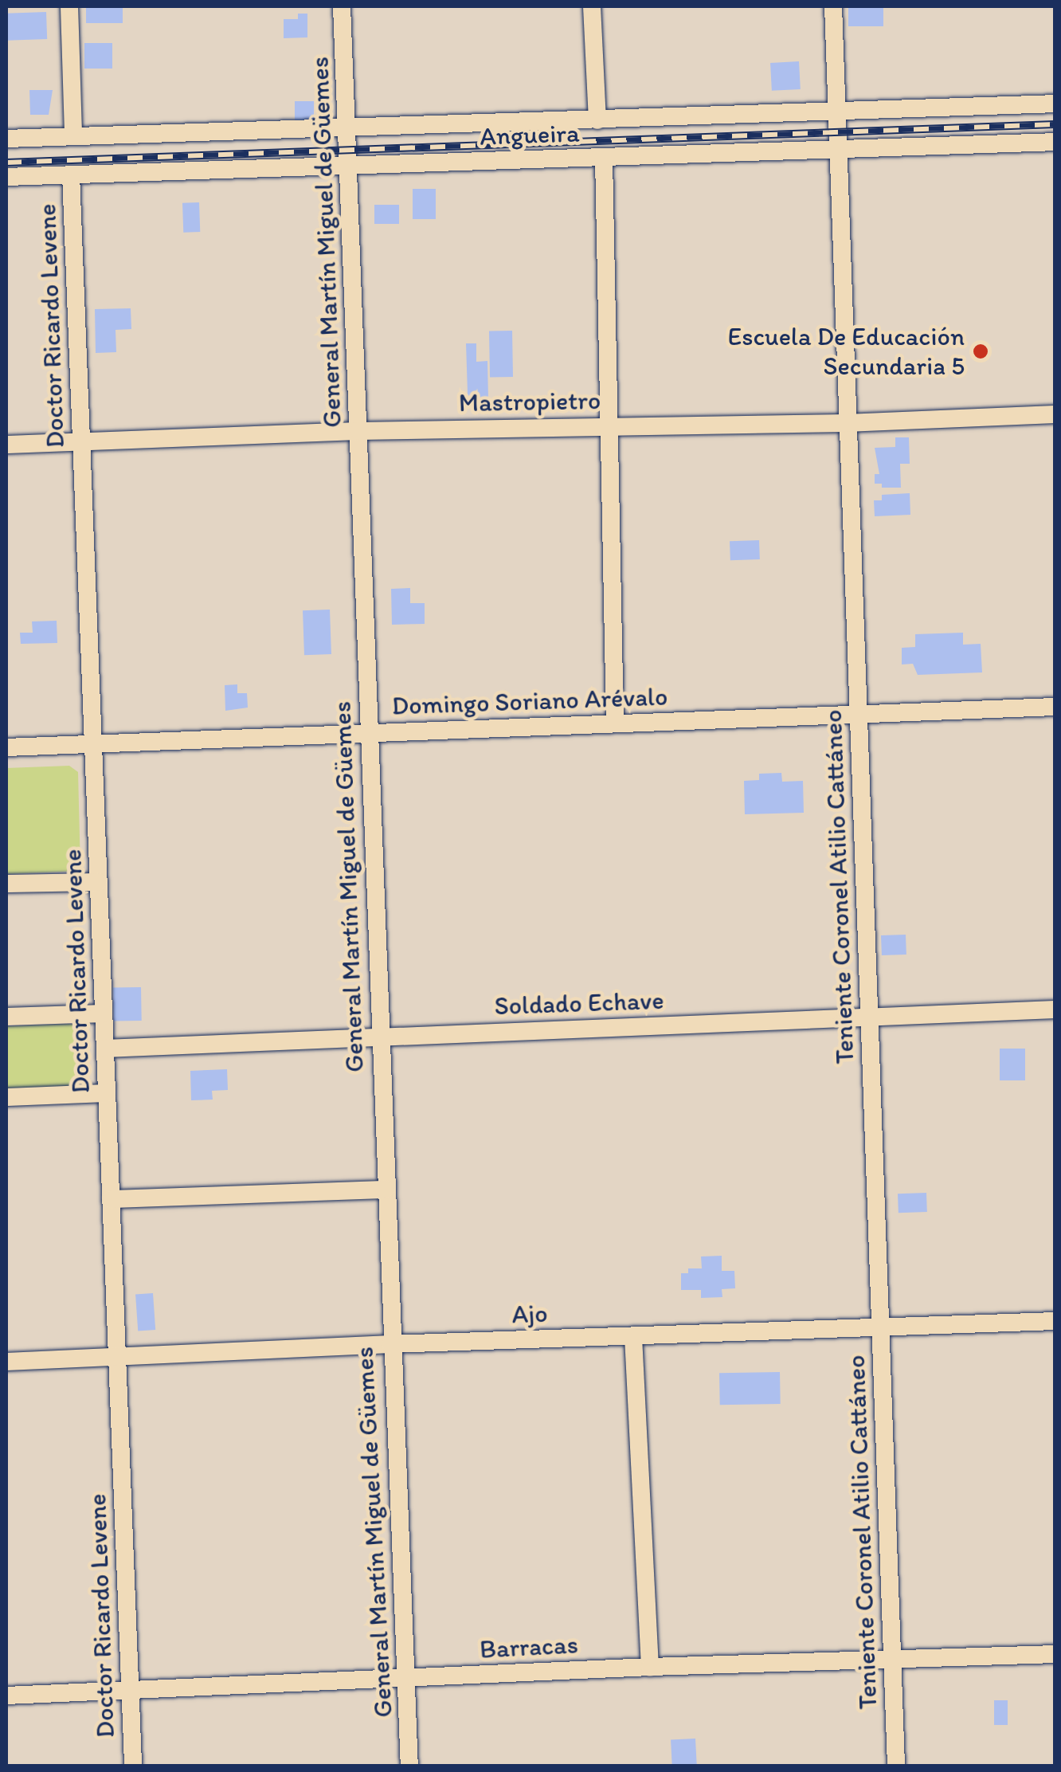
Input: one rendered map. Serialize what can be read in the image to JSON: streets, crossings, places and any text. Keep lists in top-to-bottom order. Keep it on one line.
{"streets":{"street":["Angueira","General Martín Miguel de Güemes","Doctor Ricardo Levene","Mastropietro","Domingo Soriano Arévalo","Teniente Coronel Atilio Cattáneo","Soldado Echave","Ajo","Barracas"]},"crossings":[["Angueira","General Martín Miguel de Güemes"],["Angueira","Doctor Ricardo Levene"],["Angueira","Teniente Coronel Atilio Cattáneo"],["General Martín Miguel de Güemes","Mastropietro"],["General Martín Miguel de Güemes","Domingo Soriano Arévalo"],["General Martín Miguel de Güemes","Soldado Echave"],["General Martín Miguel de Güemes","Ajo"],["General Martín Miguel de Güemes","Barracas"],["Doctor Ricardo Levene","Mastropietro"],["Doctor Ricardo Levene","Domingo Soriano Arévalo"],["Doctor Ricardo Levene","Soldado Echave"],["Doctor Ricardo Levene","Ajo"],["Doctor Ricardo Levene","Barracas"],["Mastropietro","Teniente Coronel Atilio Cattáneo"],["Domingo Soriano Arévalo","Teniente Coronel Atilio Cattáneo"],["Teniente Coronel Atilio Cattáneo","Soldado Echave"],["Teniente Coronel Atilio Cattáneo","Ajo"],["Teniente Coronel Atilio Cattáneo","Barracas"]],"places":["Escuela De Educación Secundaria 5"]}
